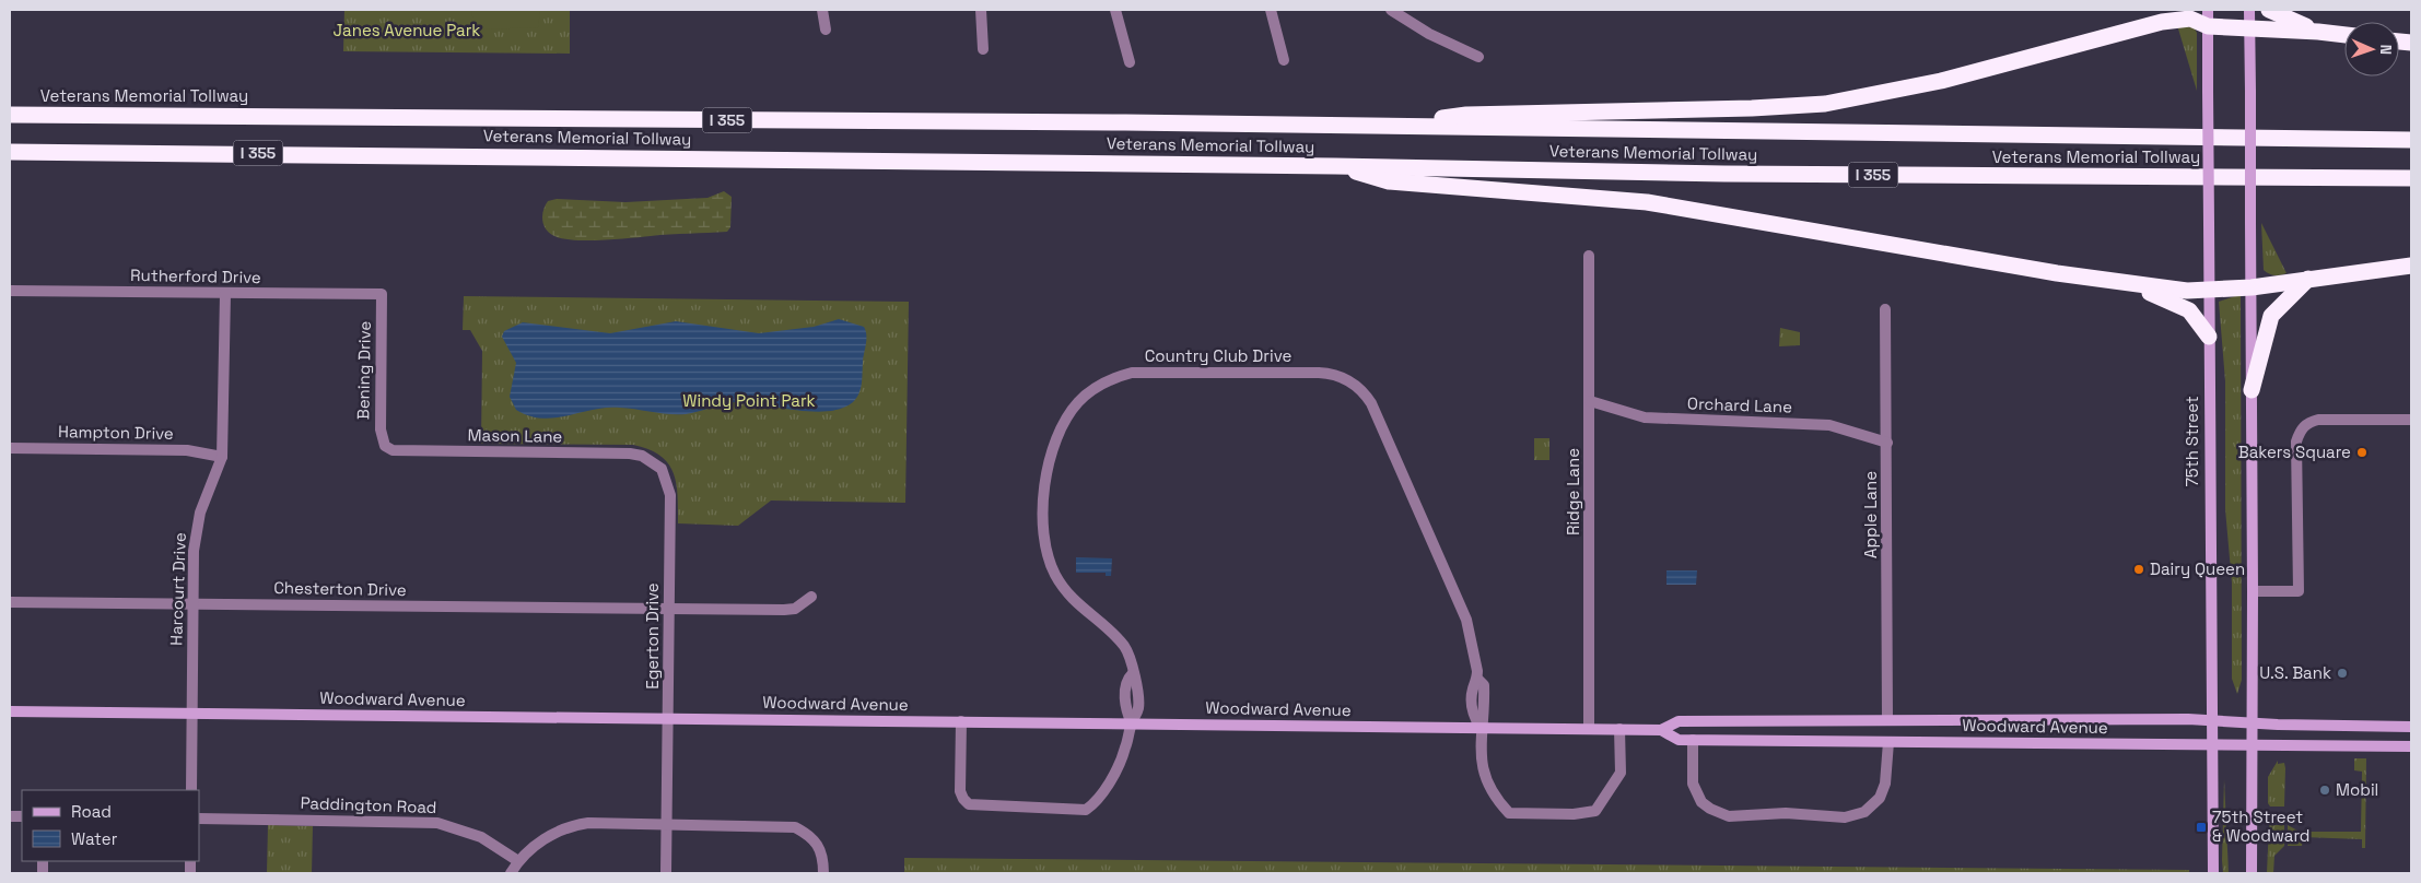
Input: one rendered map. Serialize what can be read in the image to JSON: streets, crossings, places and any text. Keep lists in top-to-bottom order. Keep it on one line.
{"streets":{"highway":["Veterans Memorial Tollway","I 355"],"main road":["75th Street","Woodward Avenue"],"street":["Rutherford Drive","Country Club Drive","Bening Drive","Orchard Lane","Hampton Drive","Mason Lane","Ridge Lane","Apple Lane","Harcourt Drive","Chesterton Drive","Egerton Drive","Paddington Road"]},"crossings":[["Rutherford Drive","Bening Drive"],["Rutherford Drive","Harcourt Drive"],["Country Club Drive","Woodward Avenue"],["Bening Drive","Mason Lane"],["Orchard Lane","Ridge Lane"],["Orchard Lane","Apple Lane"],["Hampton Drive","Harcourt Drive"],["Mason Lane","Egerton Drive"],["75th Street","Woodward Avenue"],["Ridge Lane","Woodward Avenue"],["Apple Lane","Woodward Avenue"],["Harcourt Drive","Chesterton Drive"],["Harcourt Drive","Woodward Avenue"],["Chesterton Drive","Egerton Drive"],["Egerton Drive","Woodward Avenue"]],"parks":["Janes Avenue Park","Windy Point Park"],"places":{"other":["Bakers Square","Dairy Queen","U.S. Bank","Mobil"],"transit":["75th Street & Woodward"]},"legend":["Road","Water"],"north":"right"}
